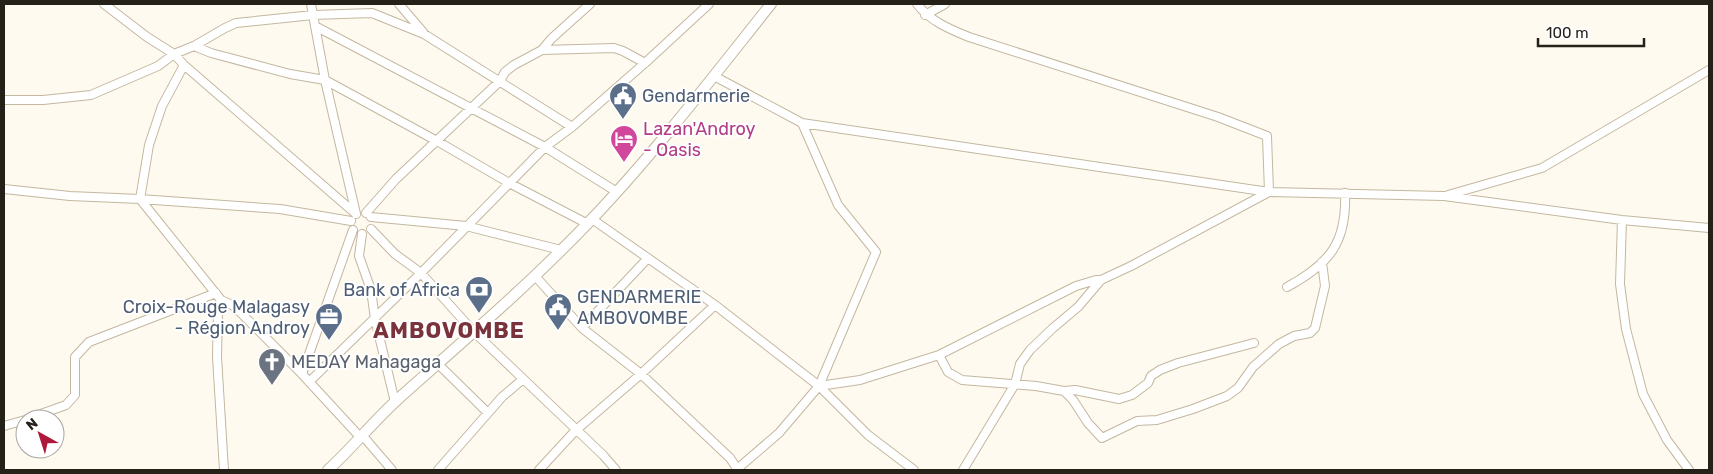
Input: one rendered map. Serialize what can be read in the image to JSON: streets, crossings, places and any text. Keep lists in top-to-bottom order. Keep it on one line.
{"districts":["AMBOVOMBE"],"places":{"public building":["Gendarmerie","GENDARMERIE AMBOVOMBE"],"hotel":["Lazan'Androy - Oasis"],"bank":["Bank of Africa"],"office":["Croix-Rouge Malagasy - Région Androy"],"church":["MEDAY Mahagaga"]},"scale_bar":"100 m","north":"top left"}
